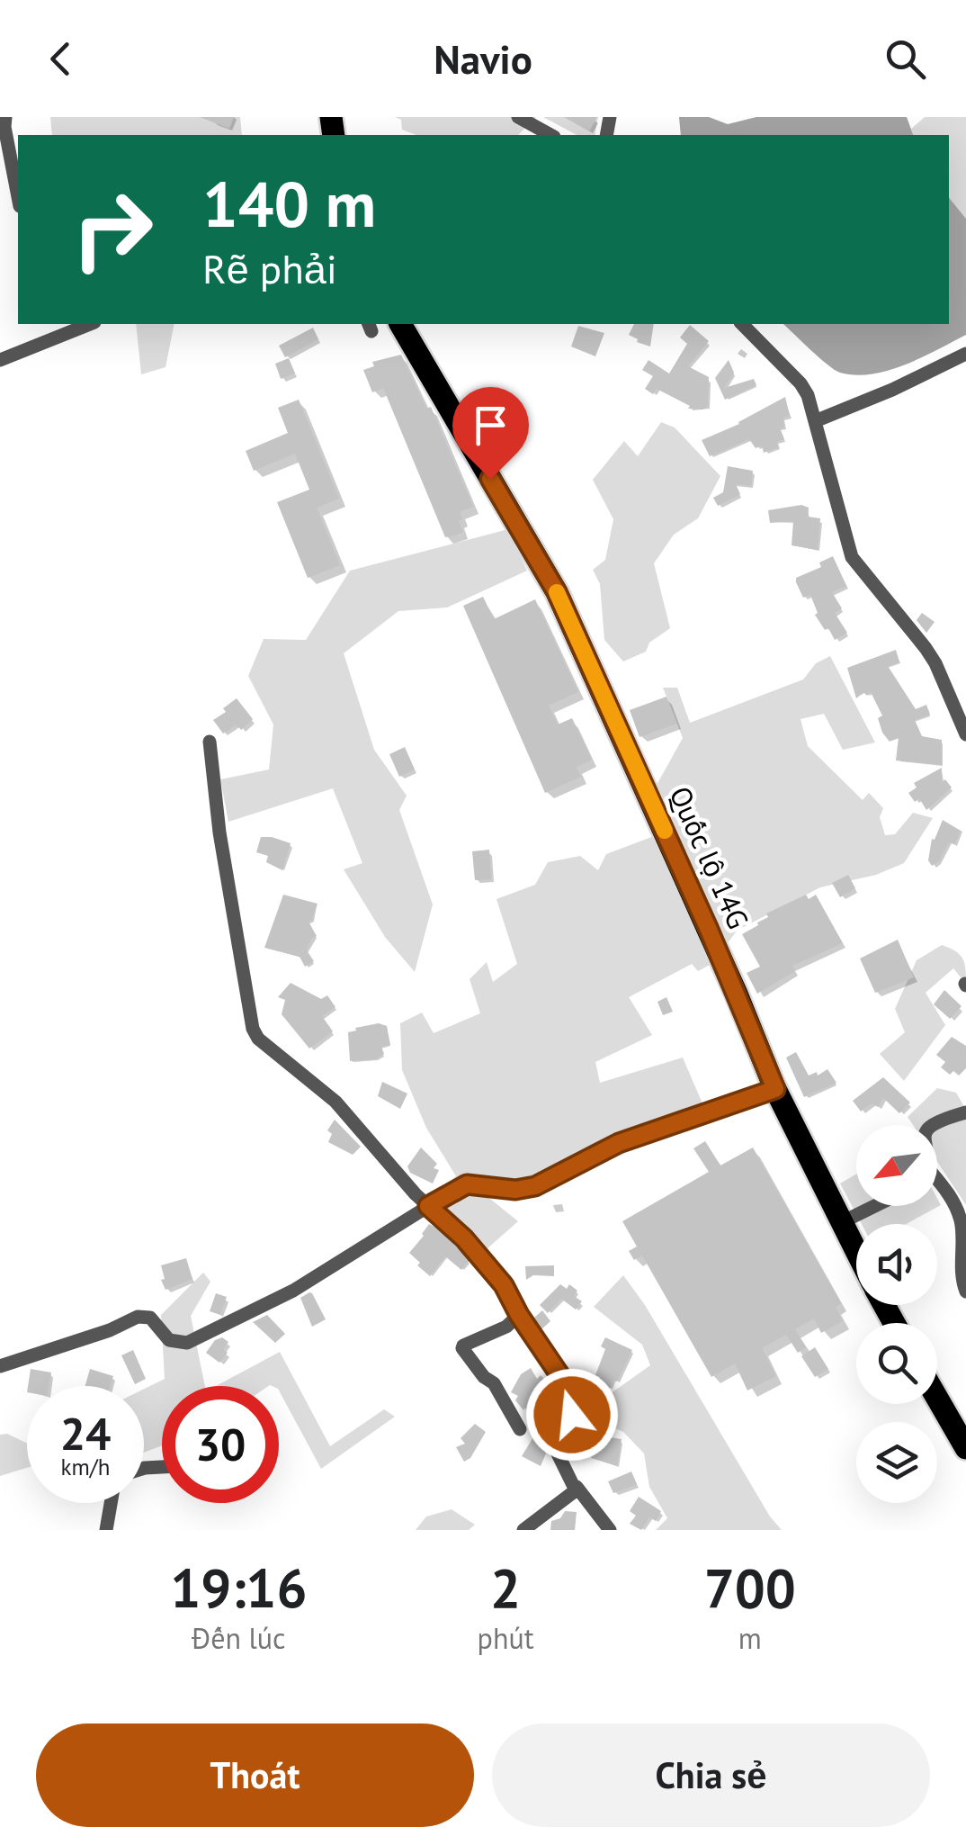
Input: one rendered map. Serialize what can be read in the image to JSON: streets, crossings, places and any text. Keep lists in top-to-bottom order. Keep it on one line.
{"streets":{"main road":["Quốc lộ 14G"]},"north":"bottom left","page":{"header":"Navio","turn":["140 m","Rẽ phải"],"speed":"24 km/h","limit":"30","eta":["19:16","Đến lúc","2","phút","700","m"],"buttons":["Thoát","Chia sẻ"]}}
